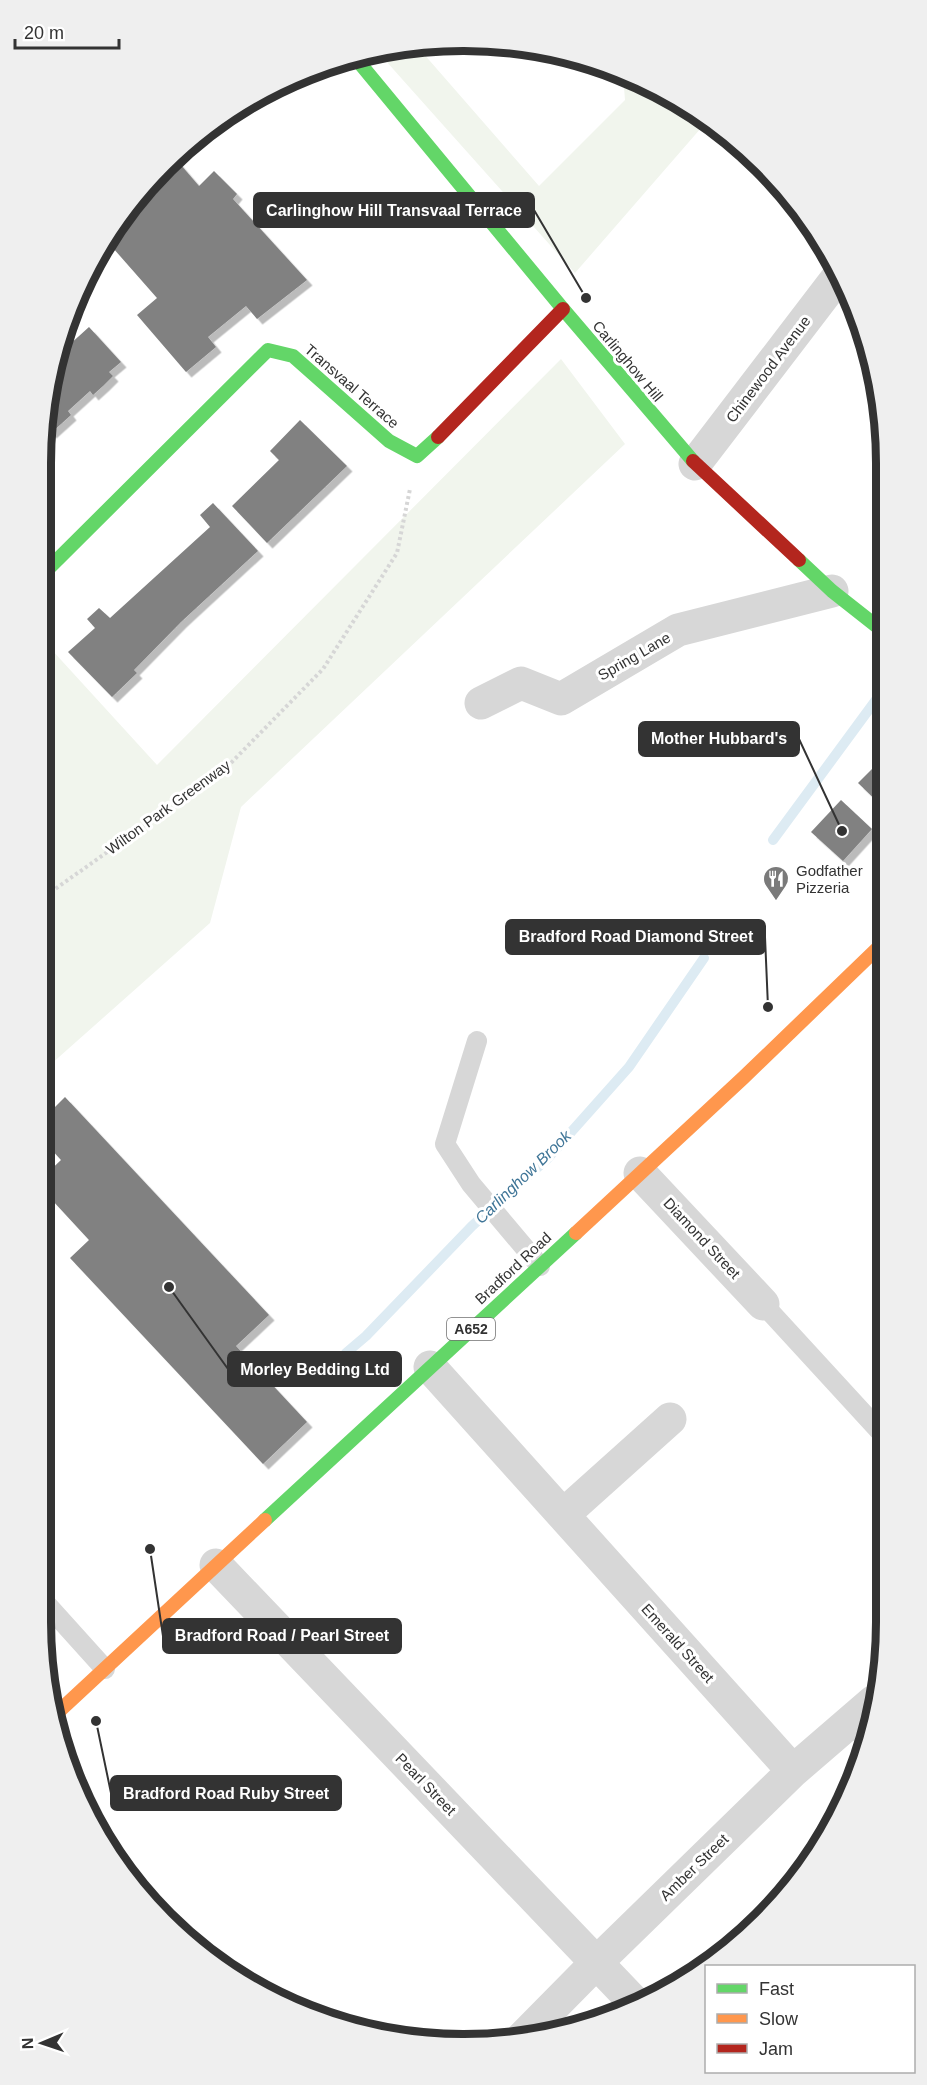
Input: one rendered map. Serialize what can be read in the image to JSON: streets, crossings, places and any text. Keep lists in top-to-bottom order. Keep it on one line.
{"streets":{"street":["Carlinghow Hill","Chinewood Avenue","Transvaal Terrace","Spring Lane","Diamond Street","Bradford Road","A652","Emerald Street","Pearl Street","Amber Street"],"path":["Wilton Park Greenway"]},"crossings":[["Carlinghow Hill","Chinewood Avenue"],["Carlinghow Hill","Spring Lane"],["Transvaal Terrace","Wilton Park Greenway"],["Diamond Street","Bradford Road"],["Bradford Road","Emerald Street"],["Bradford Road","Pearl Street"],["Emerald Street","Amber Street"],["Pearl Street","Amber Street"]],"water":["Carlinghow Brook"],"places":{"other":["Carlinghow Hill Transvaal Terrace","Mother Hubbard's","Bradford Road Diamond Street","Morley Bedding Ltd","Bradford Road / Pearl Street","Bradford Road Ruby Street"],"restaurant":["Godfather Pizzeria"]},"legend":["Fast","Slow","Jam"],"scale_bar":"20 m","north":"left"}
